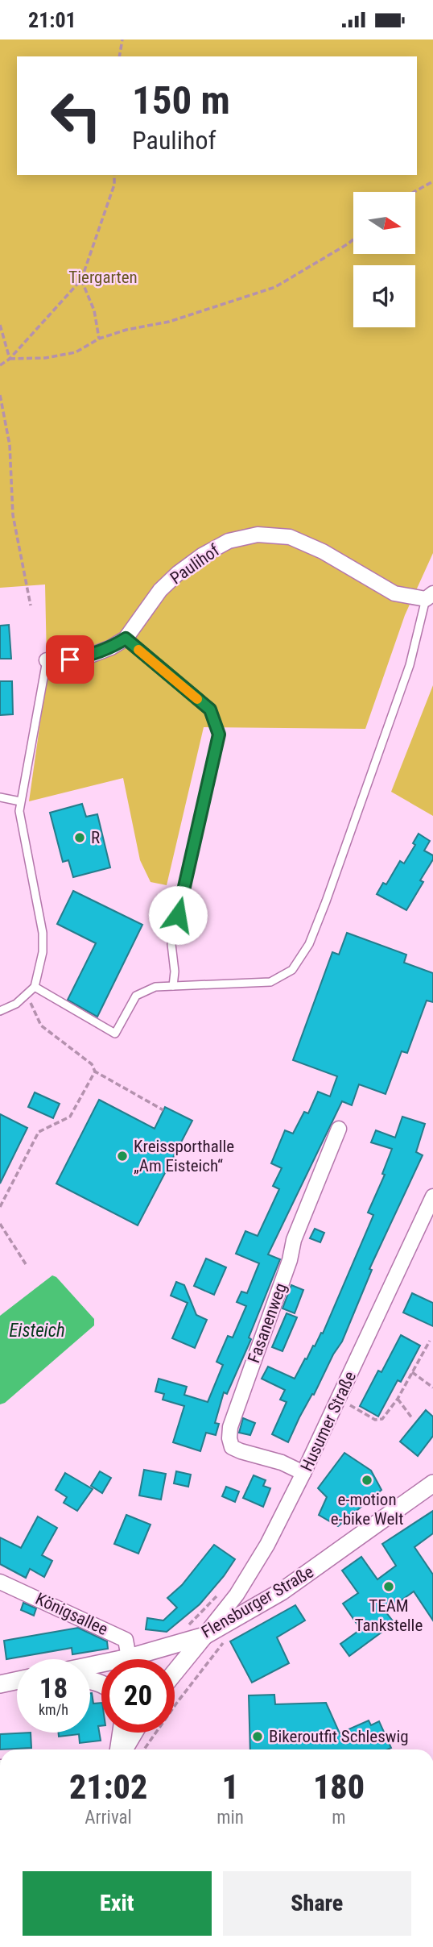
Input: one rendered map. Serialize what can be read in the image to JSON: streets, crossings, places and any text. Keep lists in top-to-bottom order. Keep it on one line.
{"streets":{"street":["Paulihof","Fasanenweg","Husumer Straße","Flensburger Straße","Königsallee"]},"crossings":[["Fasanenweg","Husumer Straße"],["Husumer Straße","Flensburger Straße"],["Flensburger Straße","Königsallee"]],"water":["Eisteich"],"parks":["Tiergarten"],"places":["R","Kreissporthalle „Am Eisteich“","e-motion e-bike Welt","TEAM Tankstelle","Bikeroutfit Schleswig"],"north":"right","page":{"status":"21:01","turn":["150 m","Paulihof"],"speed":"18 km/h","limit":"20","eta":["21:02","Arrival","1","min","180","m"],"buttons":["Exit","Share"]}}
